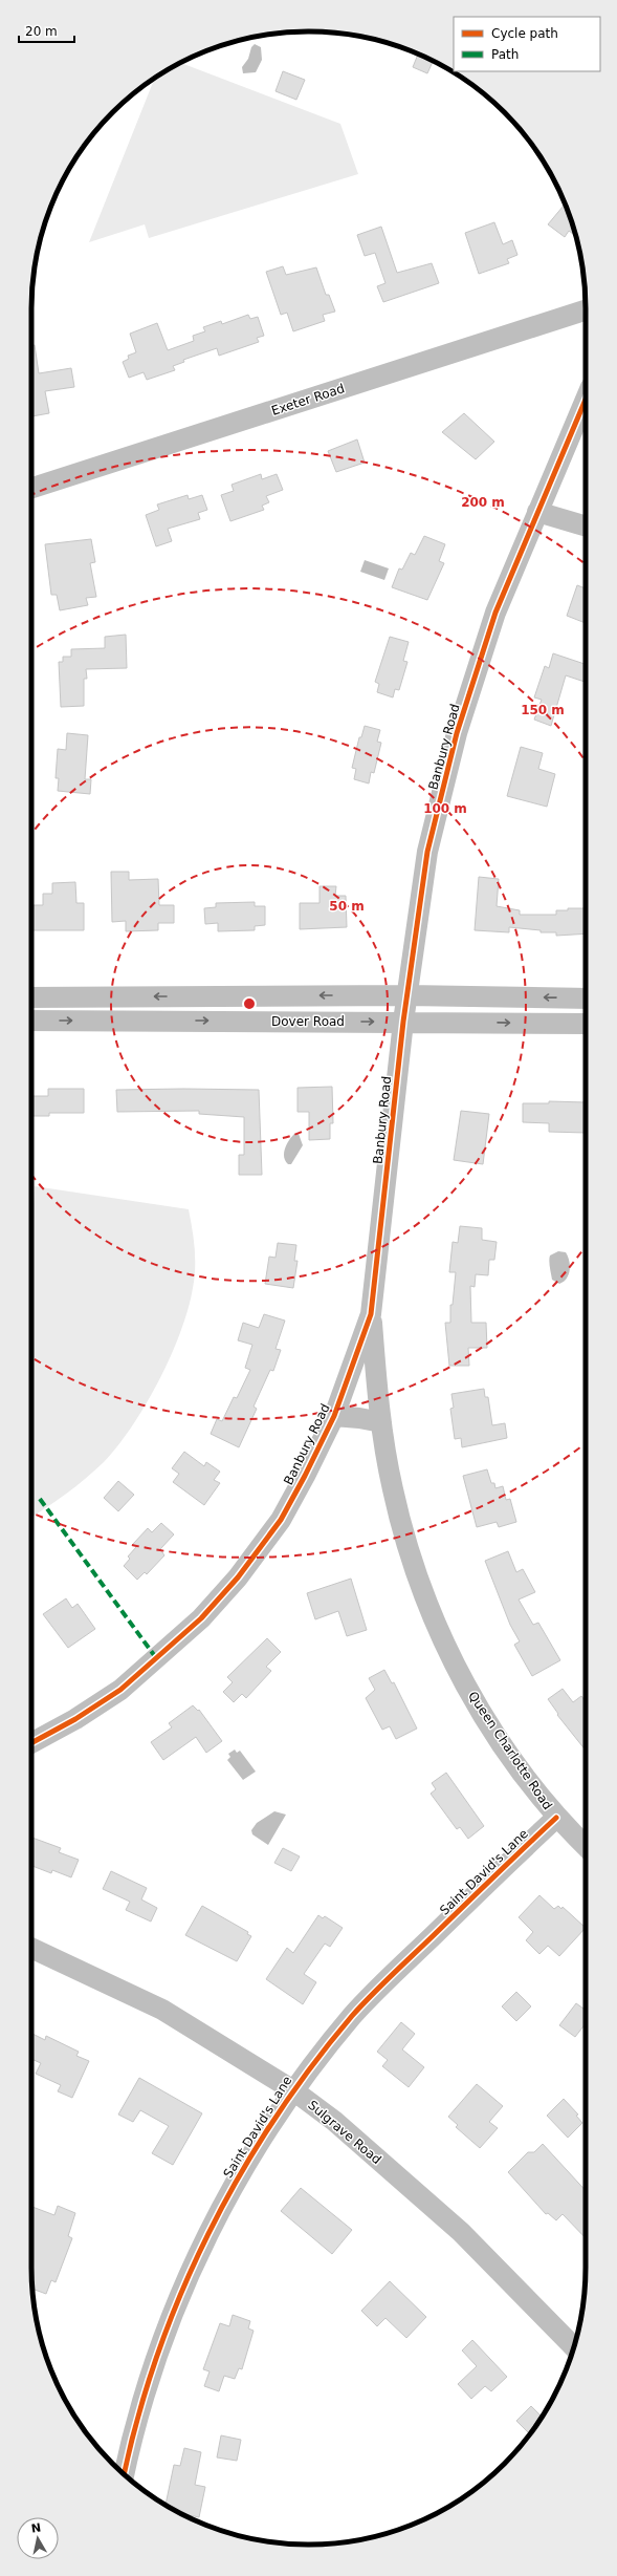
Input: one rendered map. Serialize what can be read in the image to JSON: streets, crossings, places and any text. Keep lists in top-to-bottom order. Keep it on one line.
{"streets":{"street":["Exeter Road","Banbury Road","Dover Road","Queen Charlotte Road","Saint David's Lane","Sulgrave Road"]},"crossings":[["Banbury Road","Dover Road"],["Banbury Road","Queen Charlotte Road"],["Queen Charlotte Road","Saint David's Lane"],["Saint David's Lane","Sulgrave Road"]],"legend":["Cycle path","Path"],"scale_bar":"20 m","north":"top","rings":["200 m","150 m","100 m","50 m"]}
